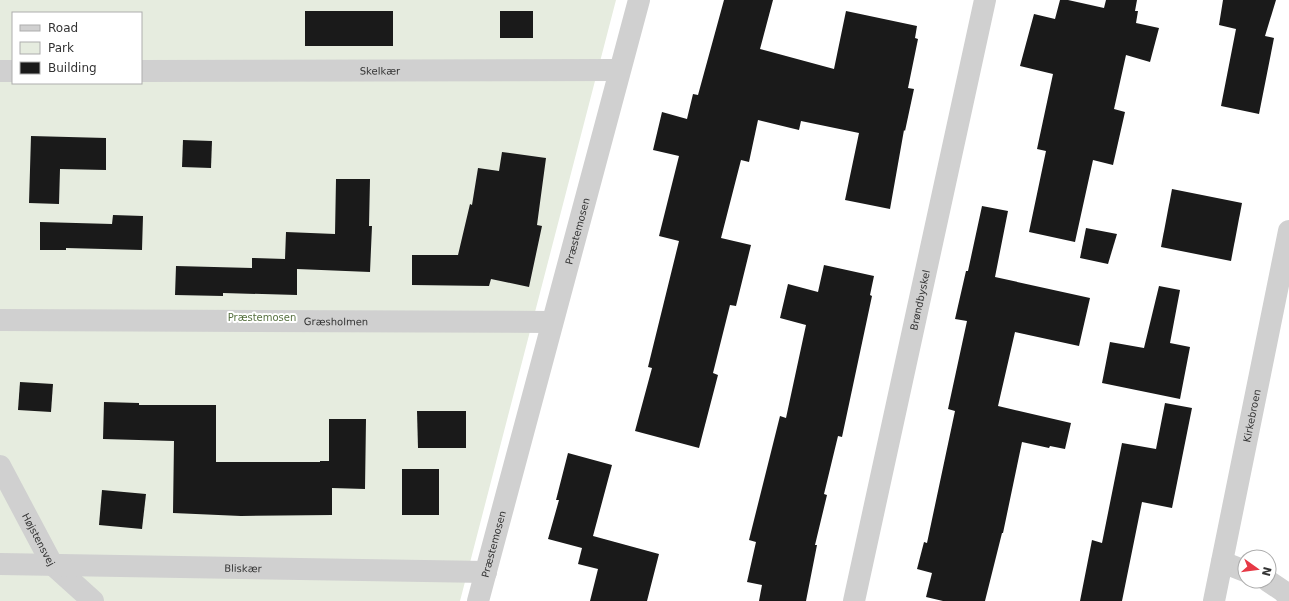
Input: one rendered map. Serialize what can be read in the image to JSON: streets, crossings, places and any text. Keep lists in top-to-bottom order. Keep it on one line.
{"streets":{"street":["Skelkær","Præstemosen","Brøndbyskel","Græsholmen","Kirkebroen","Højstensvej","Bliskær"]},"crossings":[["Skelkær","Præstemosen"],["Præstemosen","Græsholmen"],["Præstemosen","Bliskær"],["Højstensvej","Bliskær"]],"parks":["Præstemosen"],"legend":["Road","Park","Building"],"north":"right"}
